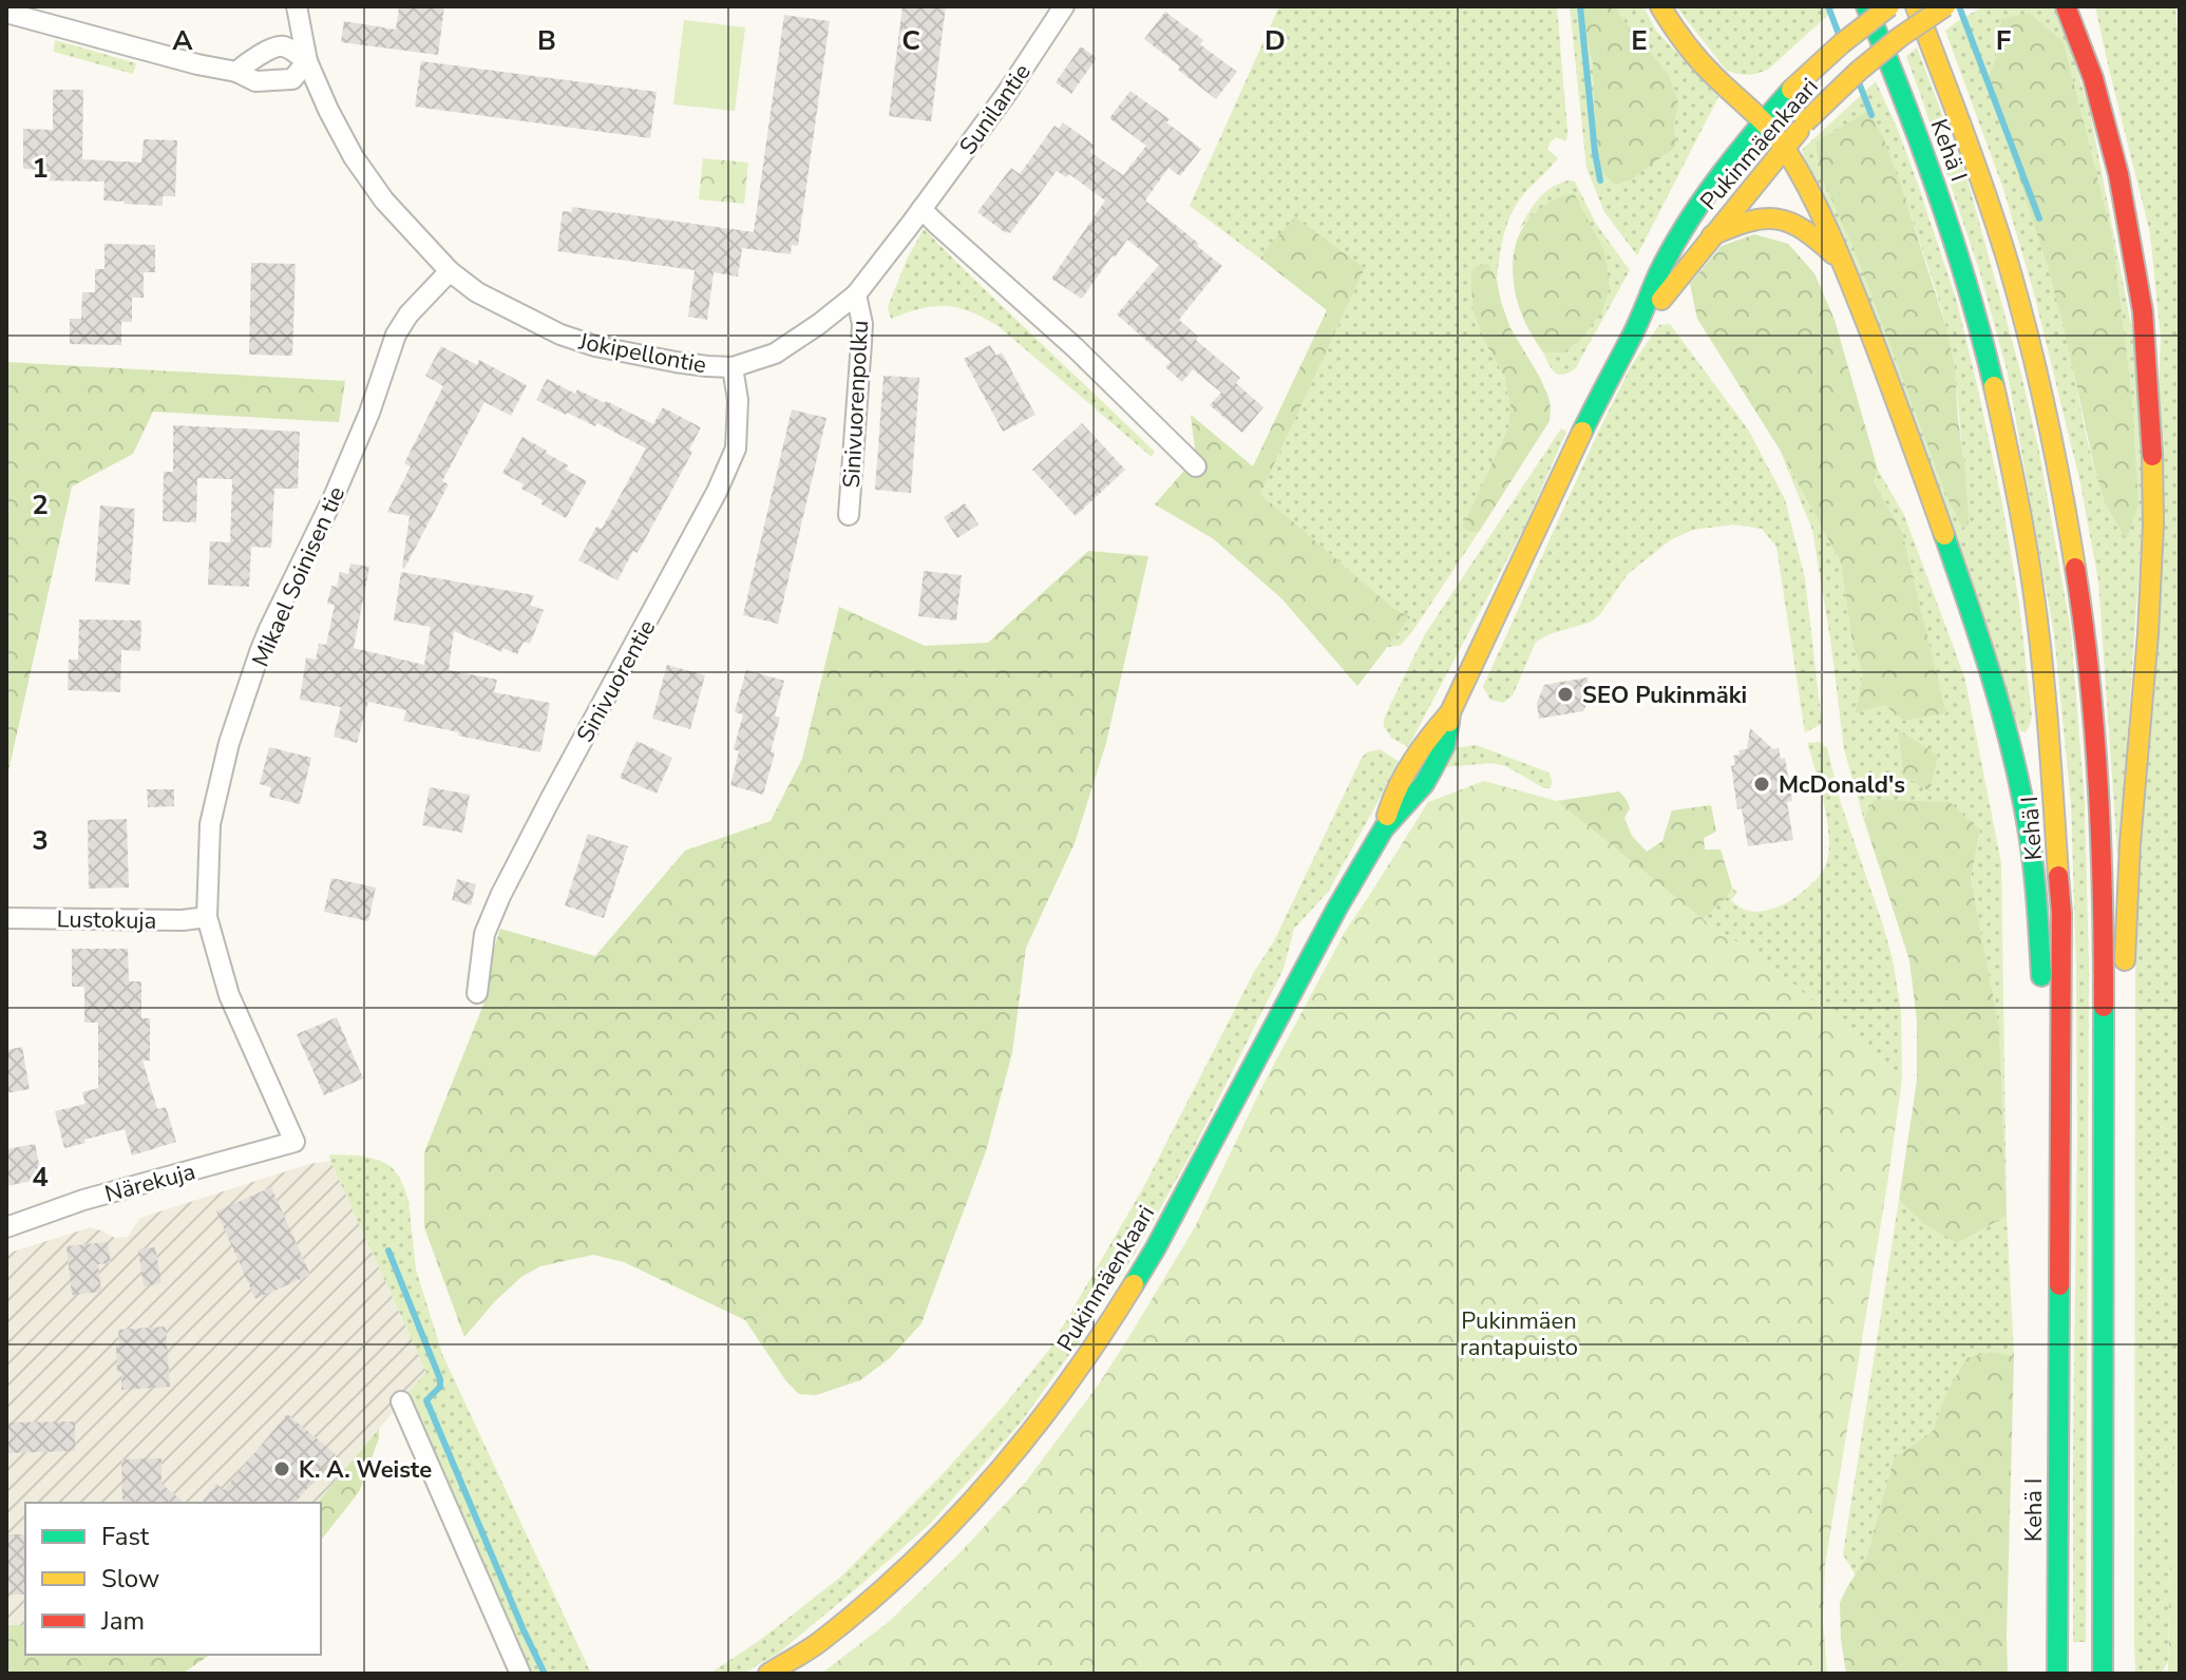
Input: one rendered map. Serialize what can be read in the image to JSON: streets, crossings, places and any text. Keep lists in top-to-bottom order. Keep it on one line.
{"streets":{"main road":["Pukinmäenkaari","Kehä I"],"street":["Sunilantie","Jokipellontie","Sinivuorenpolku","Mikael Soinisen tie","Sinivuorentie","Lustokuja","Närekuja"]},"crossings":[["Sunilantie","Jokipellontie"],["Jokipellontie","Sinivuorenpolku"],["Jokipellontie","Mikael Soinisen tie"],["Jokipellontie","Sinivuorentie"],["Mikael Soinisen tie","Lustokuja"],["Mikael Soinisen tie","Närekuja"]],"parks":["Pukinmäen rantapuisto"],"places":["SEO Pukinmäki","McDonald's","K. A. Weiste"],"legend":["Fast","Slow","Jam"],"grid":{"columns":["A","B","C","D","E","F"],"rows":["1","2","3","4"]}}
